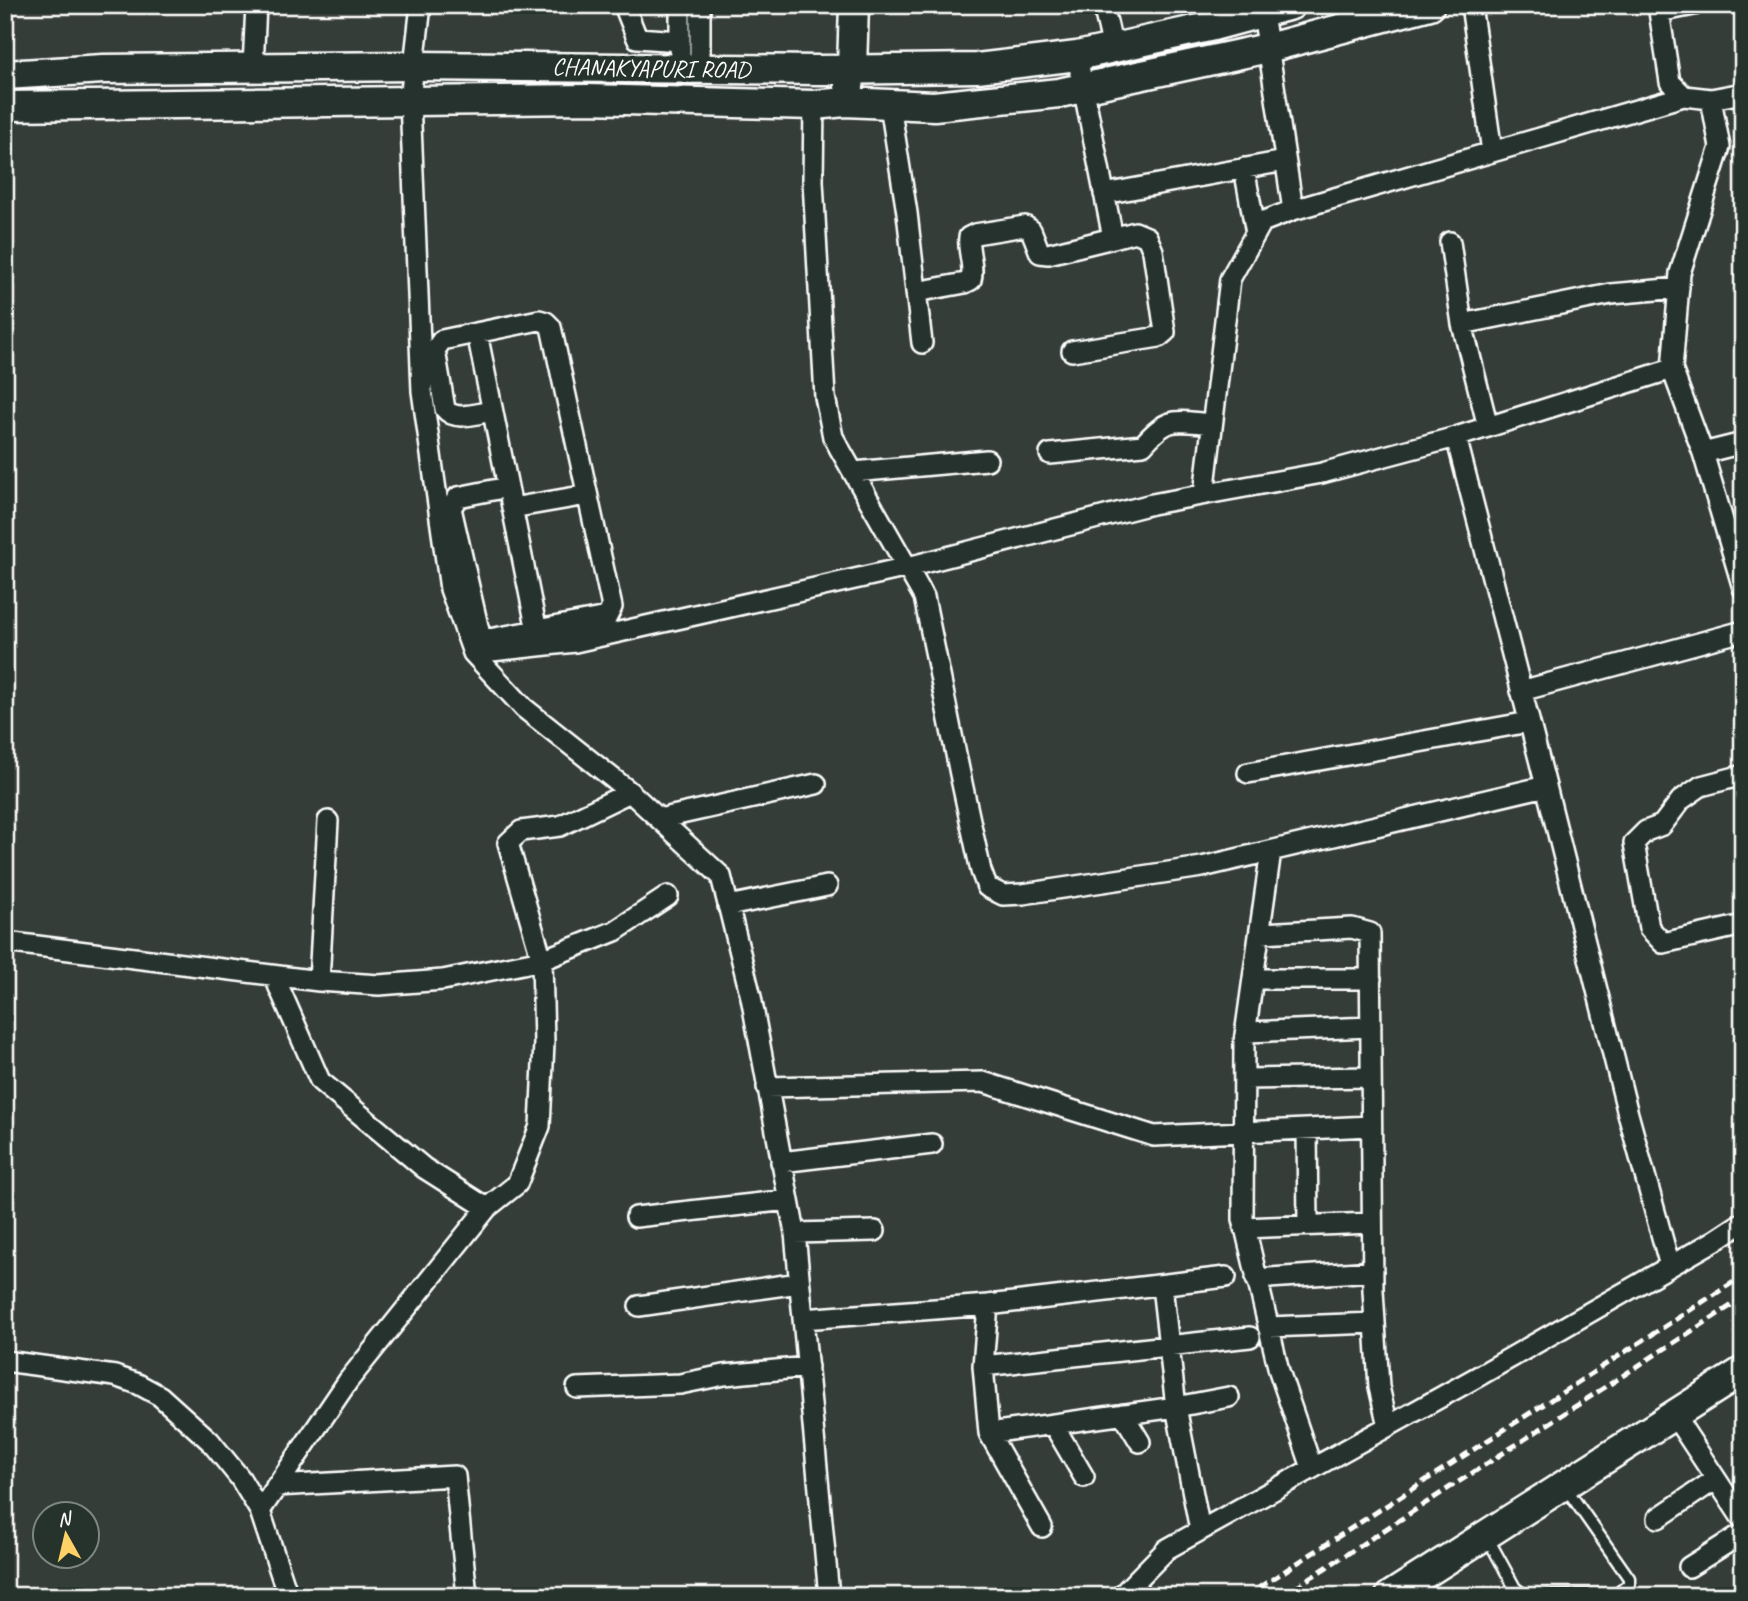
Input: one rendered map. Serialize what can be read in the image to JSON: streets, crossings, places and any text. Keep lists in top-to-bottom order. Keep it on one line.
{"streets":{"street":["CHANAKYAPURI ROAD"]},"north":"top"}
